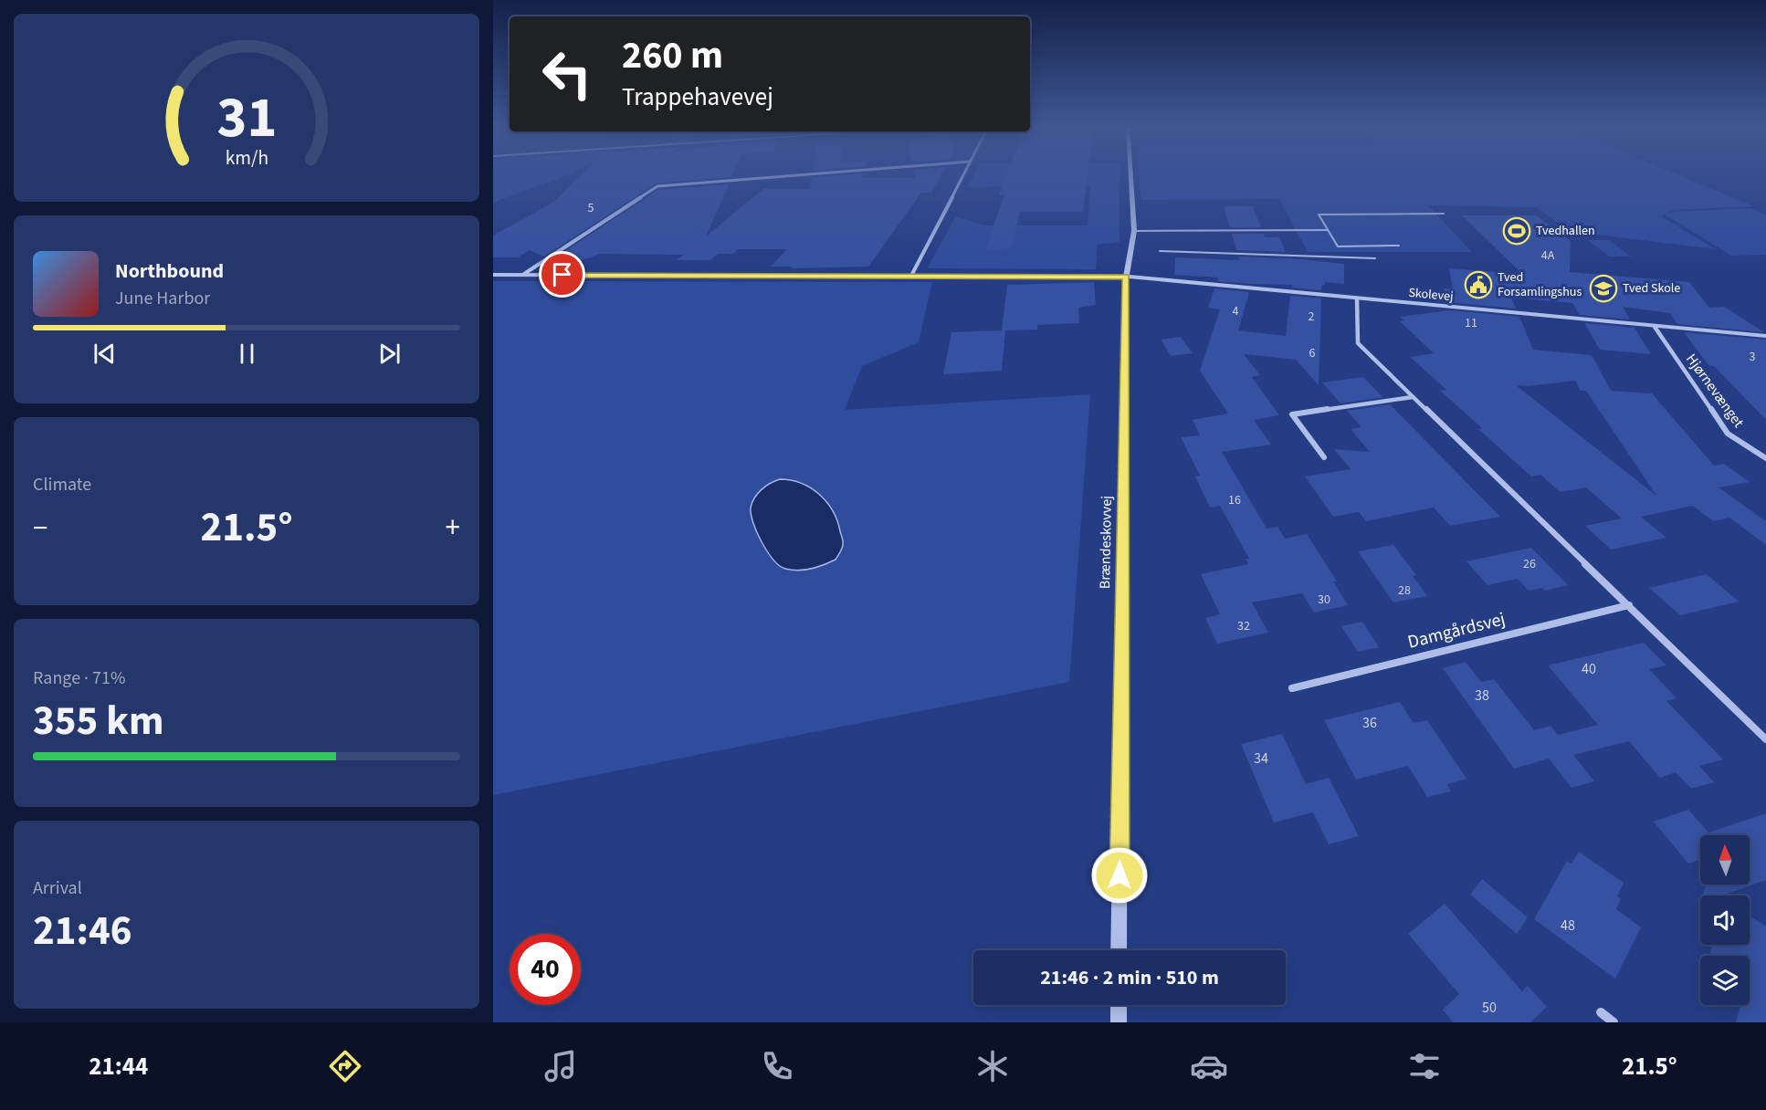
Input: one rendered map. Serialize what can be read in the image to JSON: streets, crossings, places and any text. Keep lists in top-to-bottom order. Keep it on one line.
{"streets":{"street":["Skolevej","Hjørnevænget","Brændeskovvej","Damgårdsvej"]},"crossings":[["Skolevej","Hjørnevænget"],["Skolevej","Brændeskovvej"]],"places":{"sports":["Tvedhallen"],"public building":["Tved Forsamlingshus"],"school or university":["Tved Skole"]},"house_numbers":["5","4A","4","2","11","6","3","16","26","28","30","32","40","38","36","34","48","50"],"north":"top","page":{"turn":["260 m","Trappehavevej"],"song":["Northbound","June Harbor"],"tile":["Climate",["Range · 71%","355 km"],["Arrival","21:46"]],"heat":["−","21.5°","+"],"limit":"40","trip":"21:46 · 2 min · 510 m","tabs":["21:44","21.5°"],"gauge":["31","km/h"]}}
